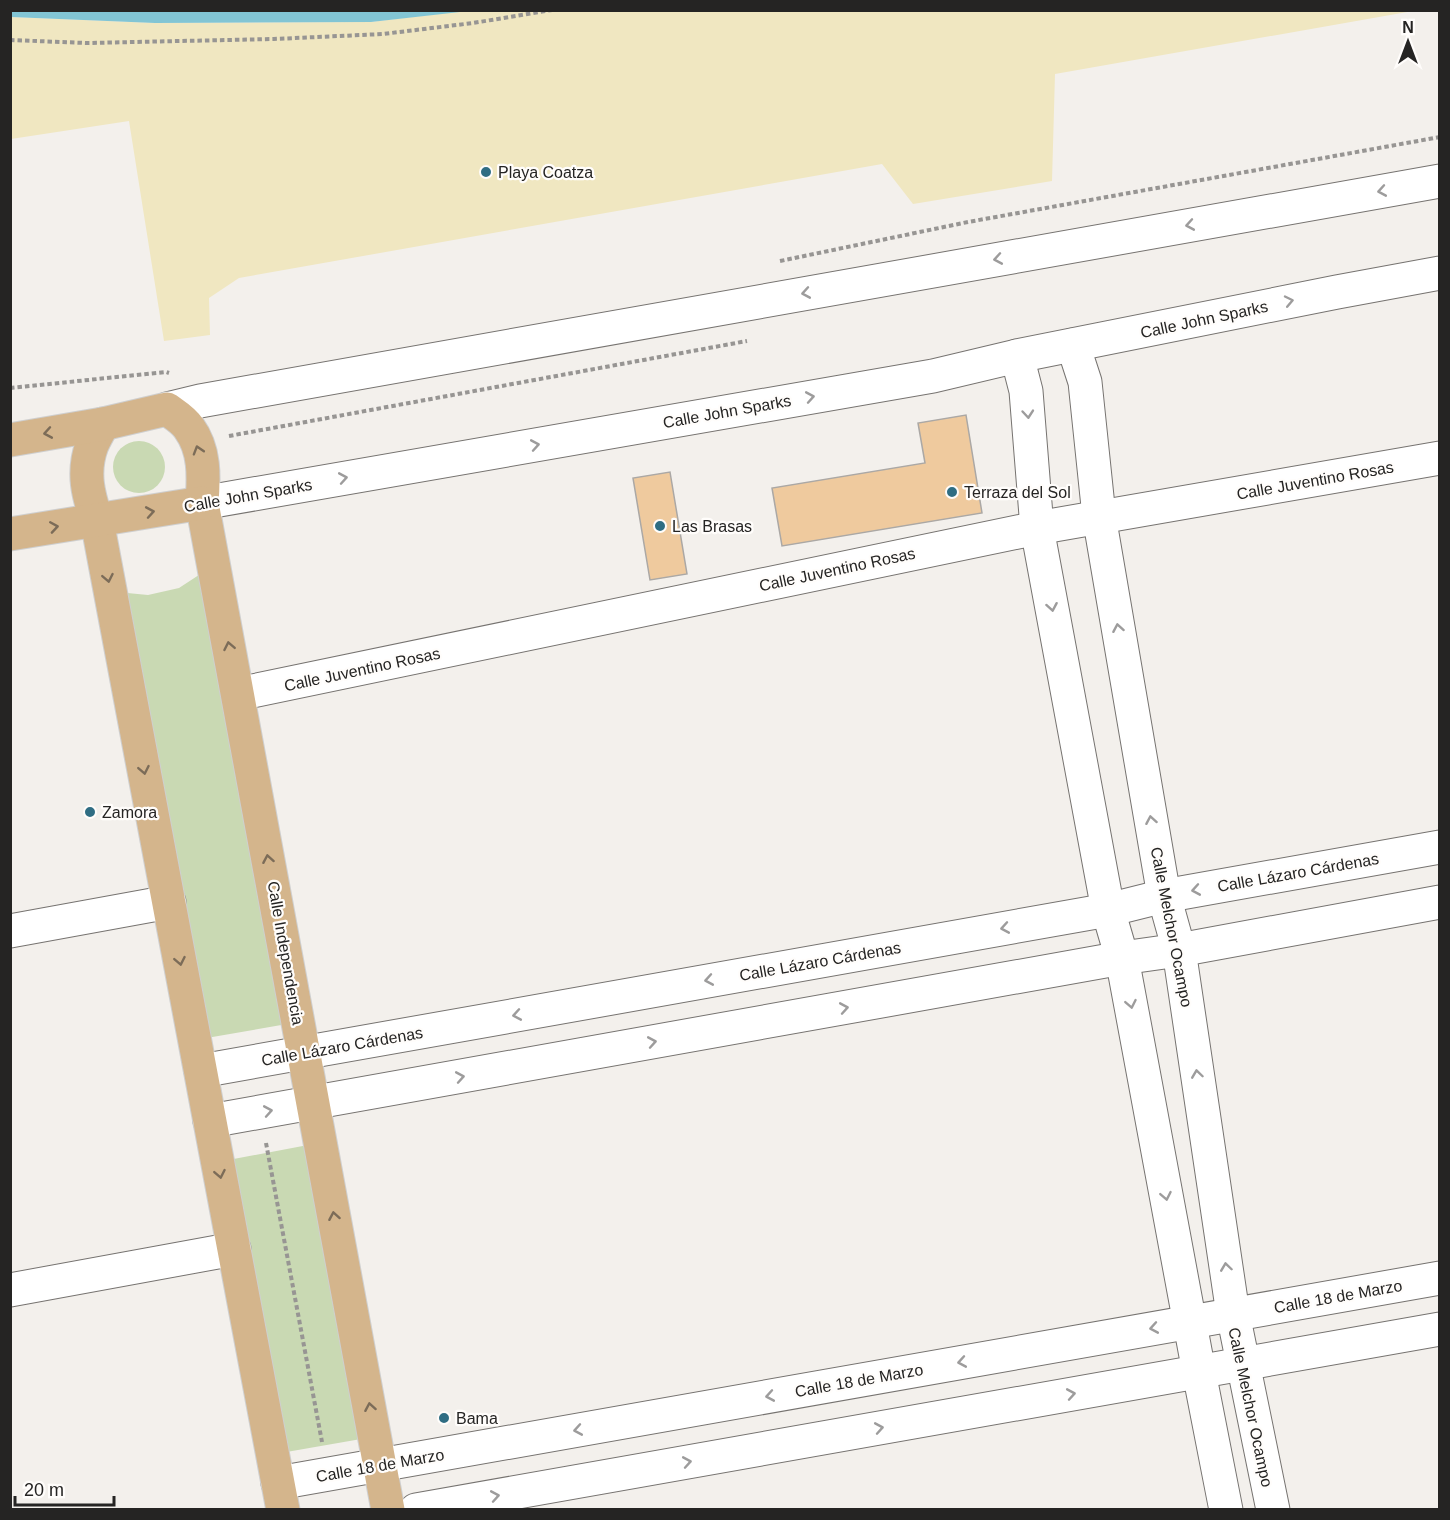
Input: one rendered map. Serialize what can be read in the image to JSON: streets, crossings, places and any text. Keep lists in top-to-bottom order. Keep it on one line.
{"streets":{"main road":["Calle John Sparks","Calle Independencia"],"street":["Calle Juventino Rosas","Calle Lázaro Cárdenas","Calle Melchor Ocampo","Calle 18 de Marzo"]},"crossings":[["Calle John Sparks","Calle Melchor Ocampo"],["Calle John Sparks","Calle Independencia"],["Calle Juventino Rosas","Calle Melchor Ocampo"],["Calle Juventino Rosas","Calle Independencia"],["Calle Lázaro Cárdenas","Calle Melchor Ocampo"],["Calle Lázaro Cárdenas","Calle Independencia"],["Calle Melchor Ocampo","Calle 18 de Marzo"],["Calle Independencia","Calle 18 de Marzo"]],"places":["Playa Coatza","Terraza del Sol","Las Brasas","Zamora","Bama"],"scale_bar":"20 m","north":"top"}
